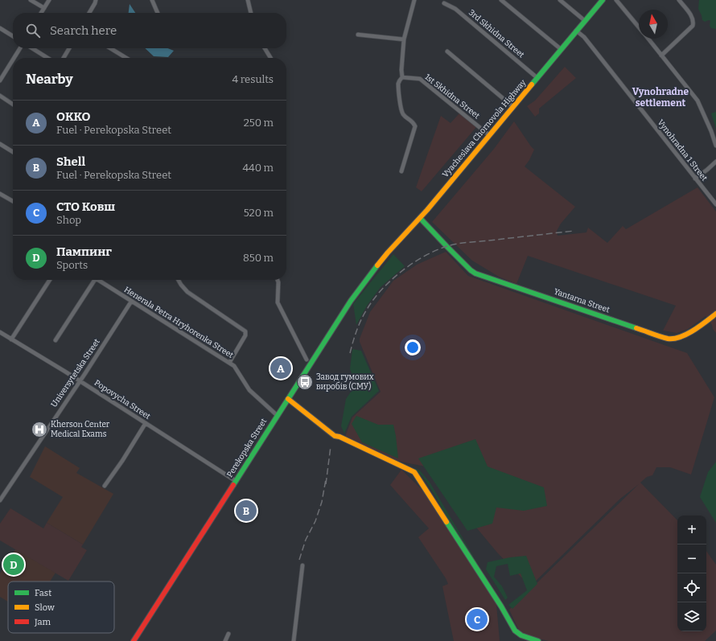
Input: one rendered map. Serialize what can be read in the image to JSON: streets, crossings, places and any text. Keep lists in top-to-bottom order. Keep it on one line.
{"streets":{"main road":["Vyacheslava Chornovola Highway","Yantarna Street","Perekopska Street"],"street":["3rd Skhidna Street","1st Skhidna Street","Vynohradna 1 Street","Henerala Petra Hryhorenka Street","Universytetska Street","Popovycha Street"]},"crossings":[["3rd Skhidna Street","Vyacheslava Chornovola Highway"],["1st Skhidna Street","Vyacheslava Chornovola Highway"],["Vyacheslava Chornovola Highway","Vynohradna 1 Street"],["Vyacheslava Chornovola Highway","Yantarna Street"],["Vyacheslava Chornovola Highway","Perekopska Street"],["Henerala Petra Hryhorenka Street","Universytetska Street"],["Henerala Petra Hryhorenka Street","Perekopska Street"],["Universytetska Street","Popovycha Street"],["Popovycha Street","Perekopska Street"]],"districts":["Vynohradne settlement"],"places":{"bus stop":["Завод гумових виробів (СМУ)"],"hospital":["Kherson Center Medical Exams"]},"legend":["Fast","Slow","Jam"],"north":"top","page":{"search":"Search here","heading":["Nearby","4 results"],"list":[{"mark":"A","name":"OKKO","note":"Fuel · Perekopska Street","value":"250 m"},{"mark":"B","name":"Shell","note":"Fuel · Perekopska Street","value":"440 m"},{"mark":"C","name":"СТО Ковш","note":"Shop","value":"520 m"},{"mark":"D","name":"Пампинг","note":"Sports","value":"850 m"}],"pins":["A","B","D","C"],"map_buttons":["+","−"]}}
